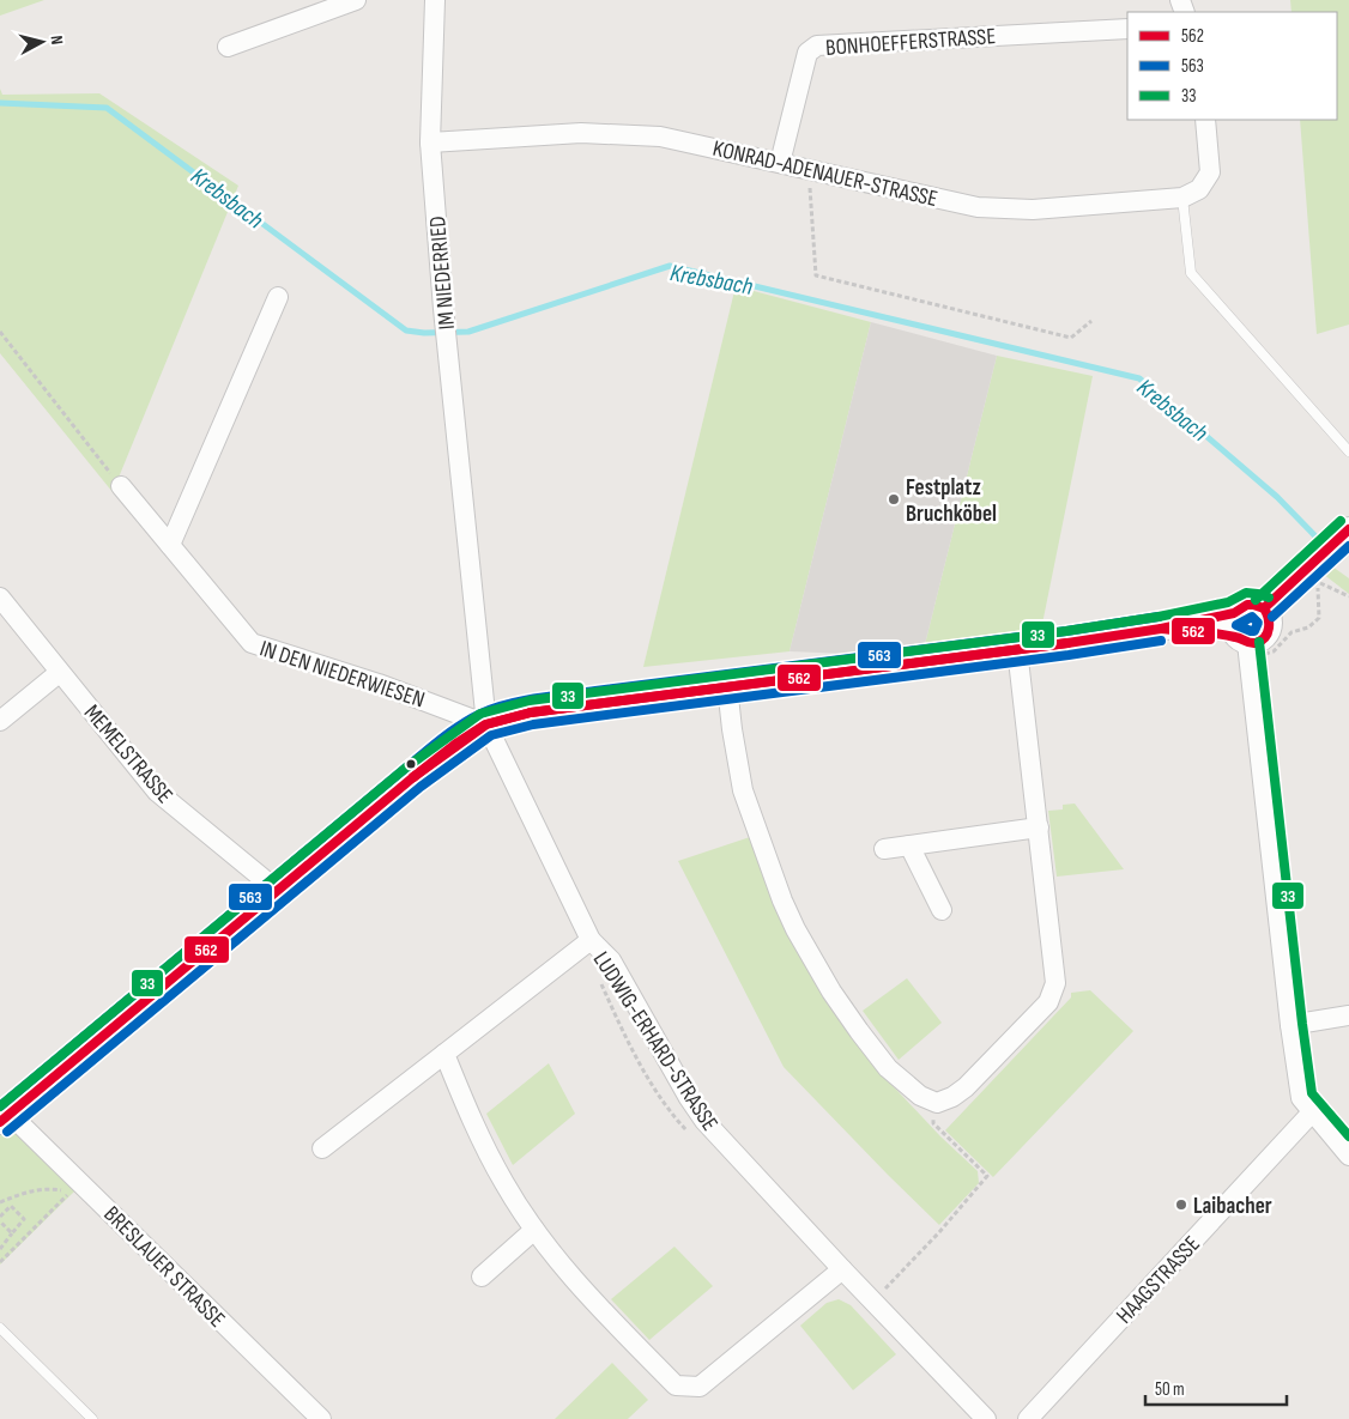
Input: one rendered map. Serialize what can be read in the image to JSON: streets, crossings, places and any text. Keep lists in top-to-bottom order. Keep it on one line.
{"streets":{"street":["BONHOEFFERSTRASSE","KONRAD-ADENAUER-STRASSE","IM NIEDERRIED","IN DEN NIEDERWIESEN","MEMELSTRASSE","LUDWIG-ERHARD-STRASSE","BRESLAUER STRASSE","HAAGSTRASSE"]},"crossings":[["BONHOEFFERSTRASSE","KONRAD-ADENAUER-STRASSE"],["KONRAD-ADENAUER-STRASSE","IM NIEDERRIED"],["IM NIEDERRIED","IN DEN NIEDERWIESEN"],["IM NIEDERRIED","LUDWIG-ERHARD-STRASSE"],["IN DEN NIEDERWIESEN","LUDWIG-ERHARD-STRASSE"]],"water":["Krebsbach"],"places":["Festplatz Bruchköbel","Laibacher"],"lines":["transit line 33","transit line 562","transit line 563"],"legend":["562","563","33"],"scale_bar":"50 m","north":"right"}
